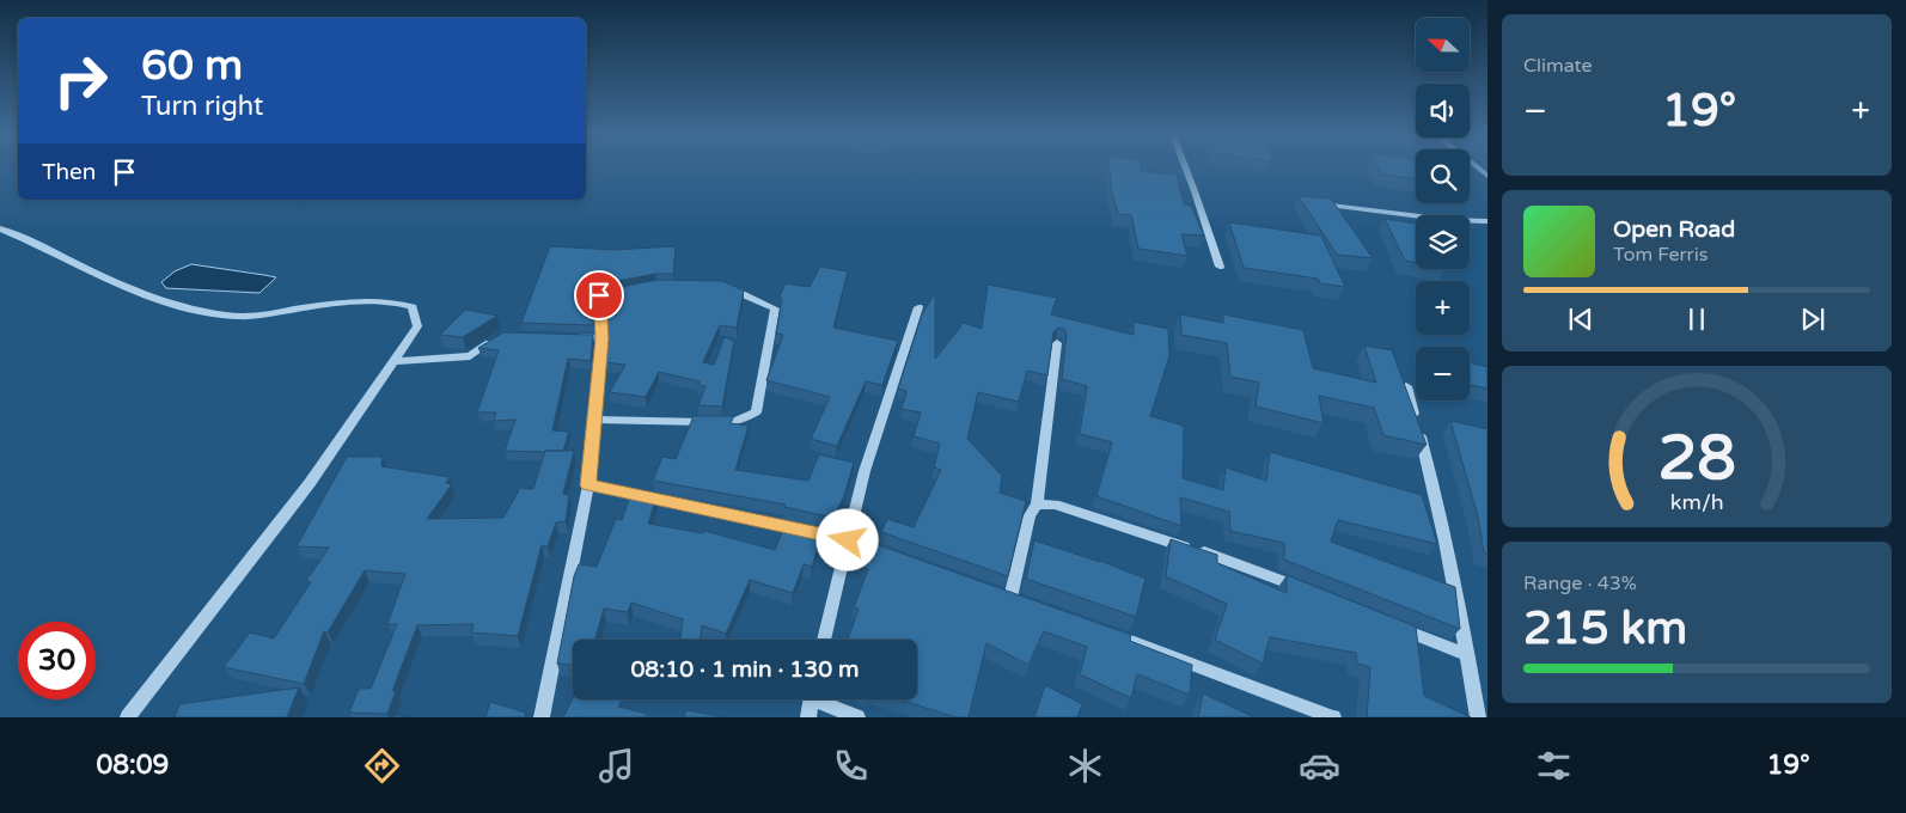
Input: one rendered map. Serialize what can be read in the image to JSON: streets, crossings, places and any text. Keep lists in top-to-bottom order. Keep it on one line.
{"north":"left","page":{"tile":["Climate",["Range · 43%","215 km"]],"map_buttons":["+","−"],"turn":["60 m","Turn right"],"heat":["−","19°","+"],"then":"Then","song":["Open Road","Tom Ferris"],"limit":"30","trip":"08:10 · 1 min · 130 m","tabs":["08:09","19°"],"gauge":["28","km/h"]}}
